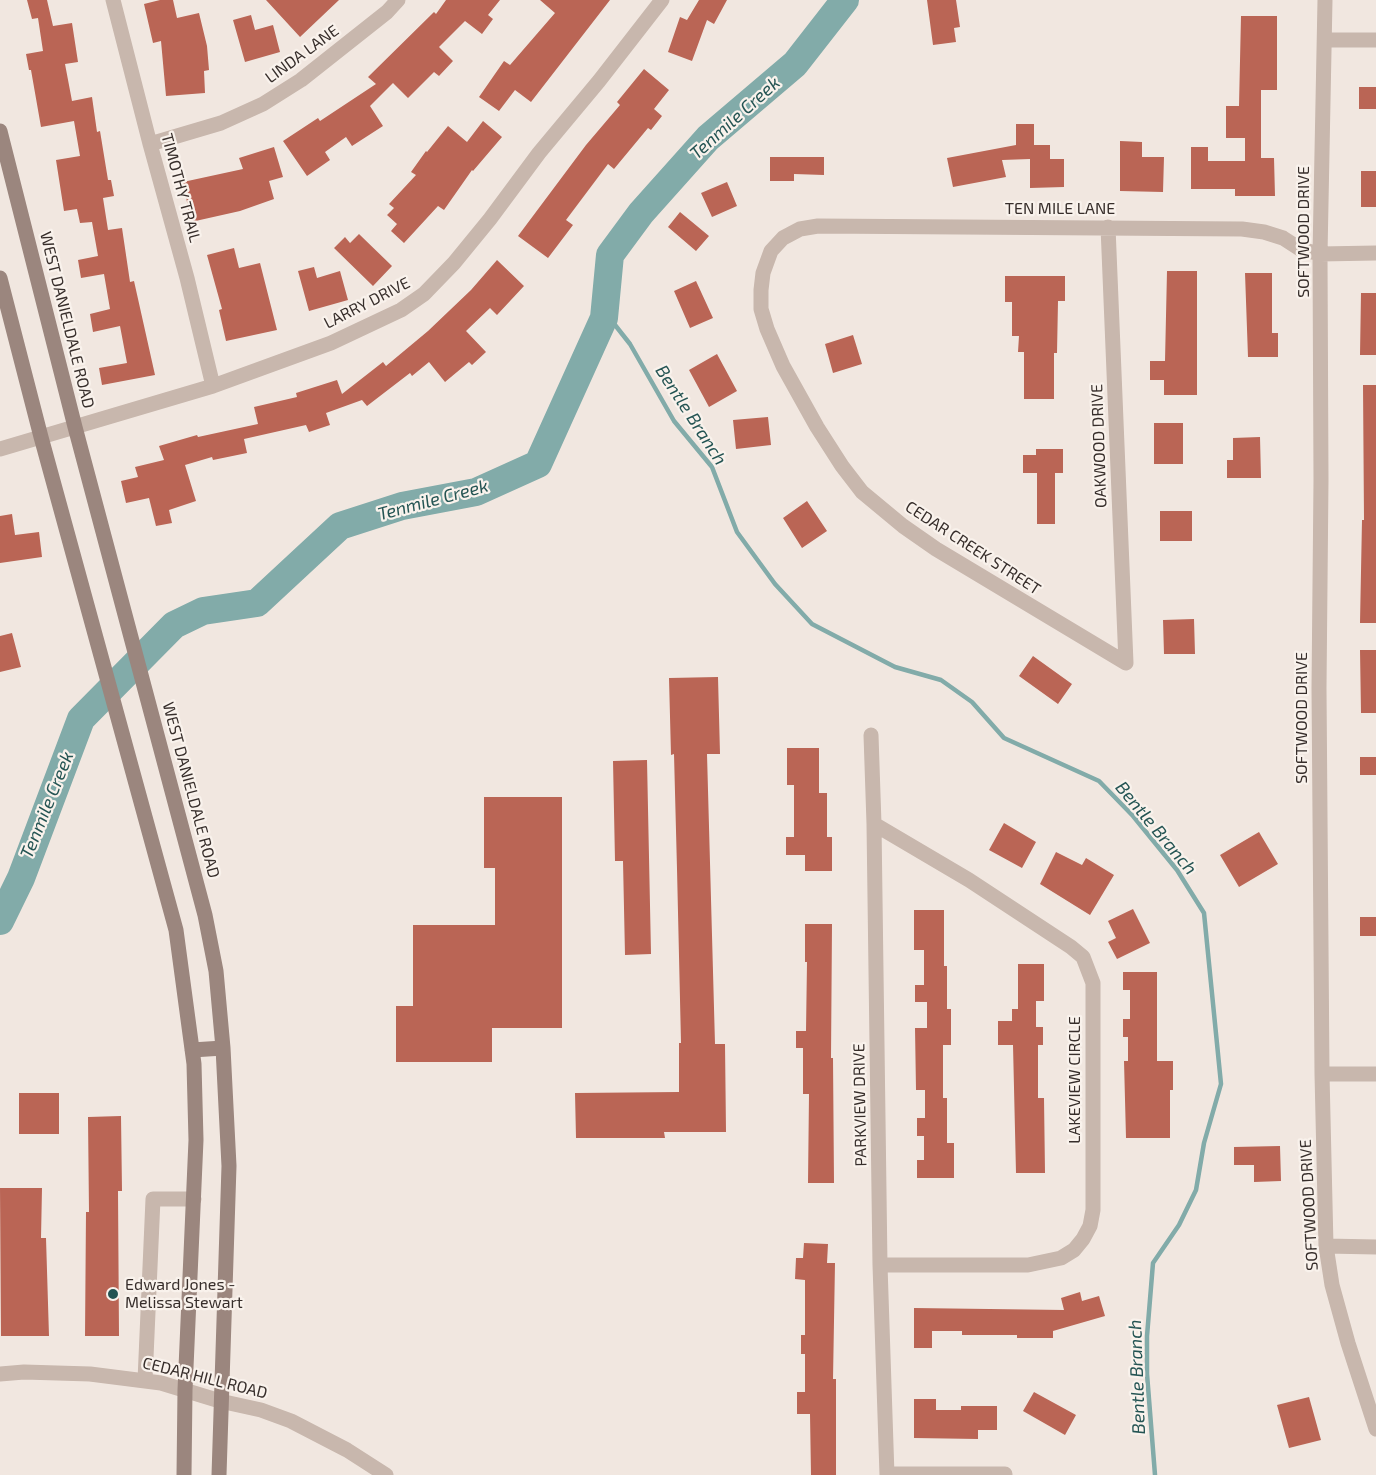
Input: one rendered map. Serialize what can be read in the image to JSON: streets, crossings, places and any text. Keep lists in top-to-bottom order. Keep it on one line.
{"streets":{"main road":["WEST DANIELDALE ROAD"],"street":["LINDA LANE","TIMOTHY TRAIL","TEN MILE LANE","SOFTWOOD DRIVE","LARRY DRIVE","OAKWOOD DRIVE","CEDAR CREEK STREET","LAKEVIEW CIRCLE","PARKVIEW DRIVE","CEDAR HILL ROAD"]},"crossings":[["LINDA LANE","TIMOTHY TRAIL"],["TIMOTHY TRAIL","LARRY DRIVE"],["TEN MILE LANE","SOFTWOOD DRIVE"],["TEN MILE LANE","OAKWOOD DRIVE"],["TEN MILE LANE","CEDAR CREEK STREET"],["LARRY DRIVE","WEST DANIELDALE ROAD"],["WEST DANIELDALE ROAD","CEDAR HILL ROAD"],["OAKWOOD DRIVE","CEDAR CREEK STREET"],["LAKEVIEW CIRCLE","PARKVIEW DRIVE"]],"water":["Tenmile Creek","Bentle Branch"],"places":["Edward Jones - Melissa Stewart"]}
